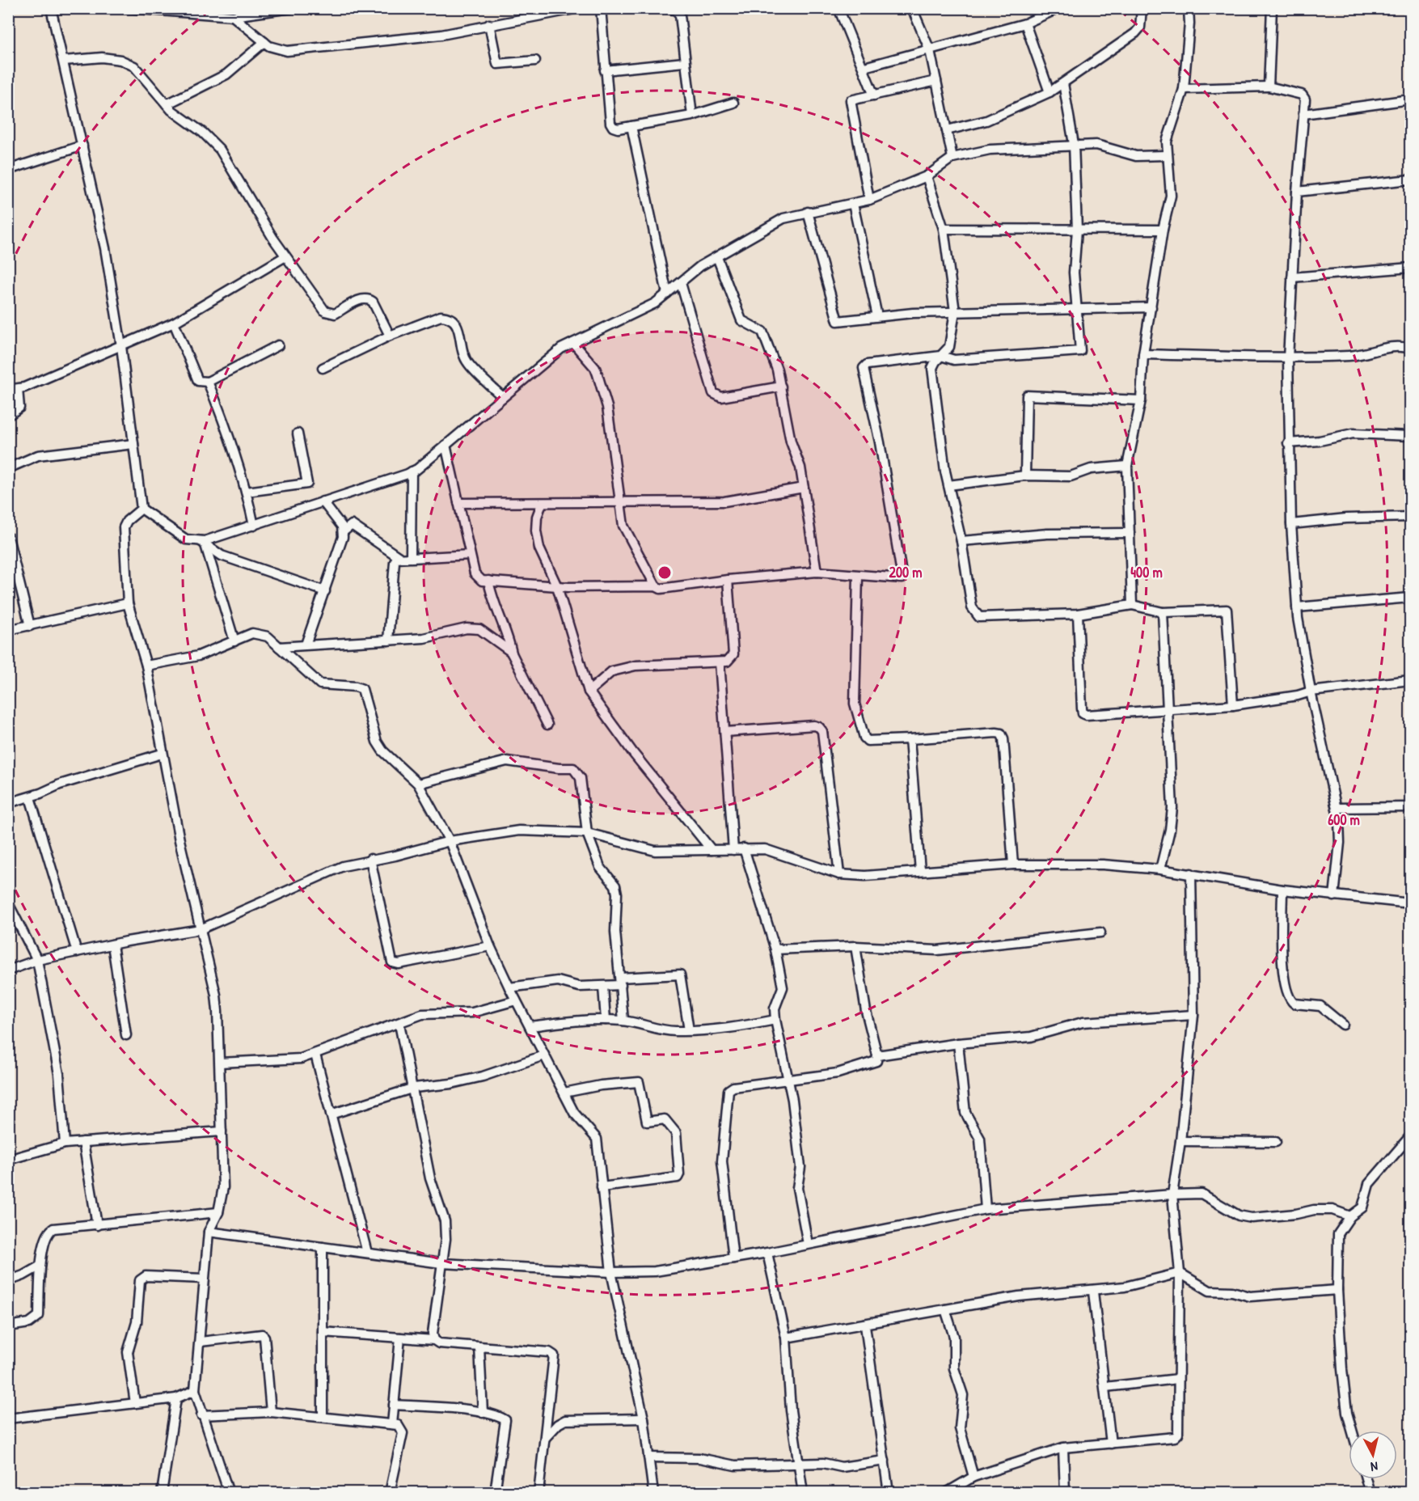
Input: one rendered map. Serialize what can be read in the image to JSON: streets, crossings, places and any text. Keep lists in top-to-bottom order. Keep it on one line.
{"north":"bottom","rings":["200 m","400 m","600 m"]}
